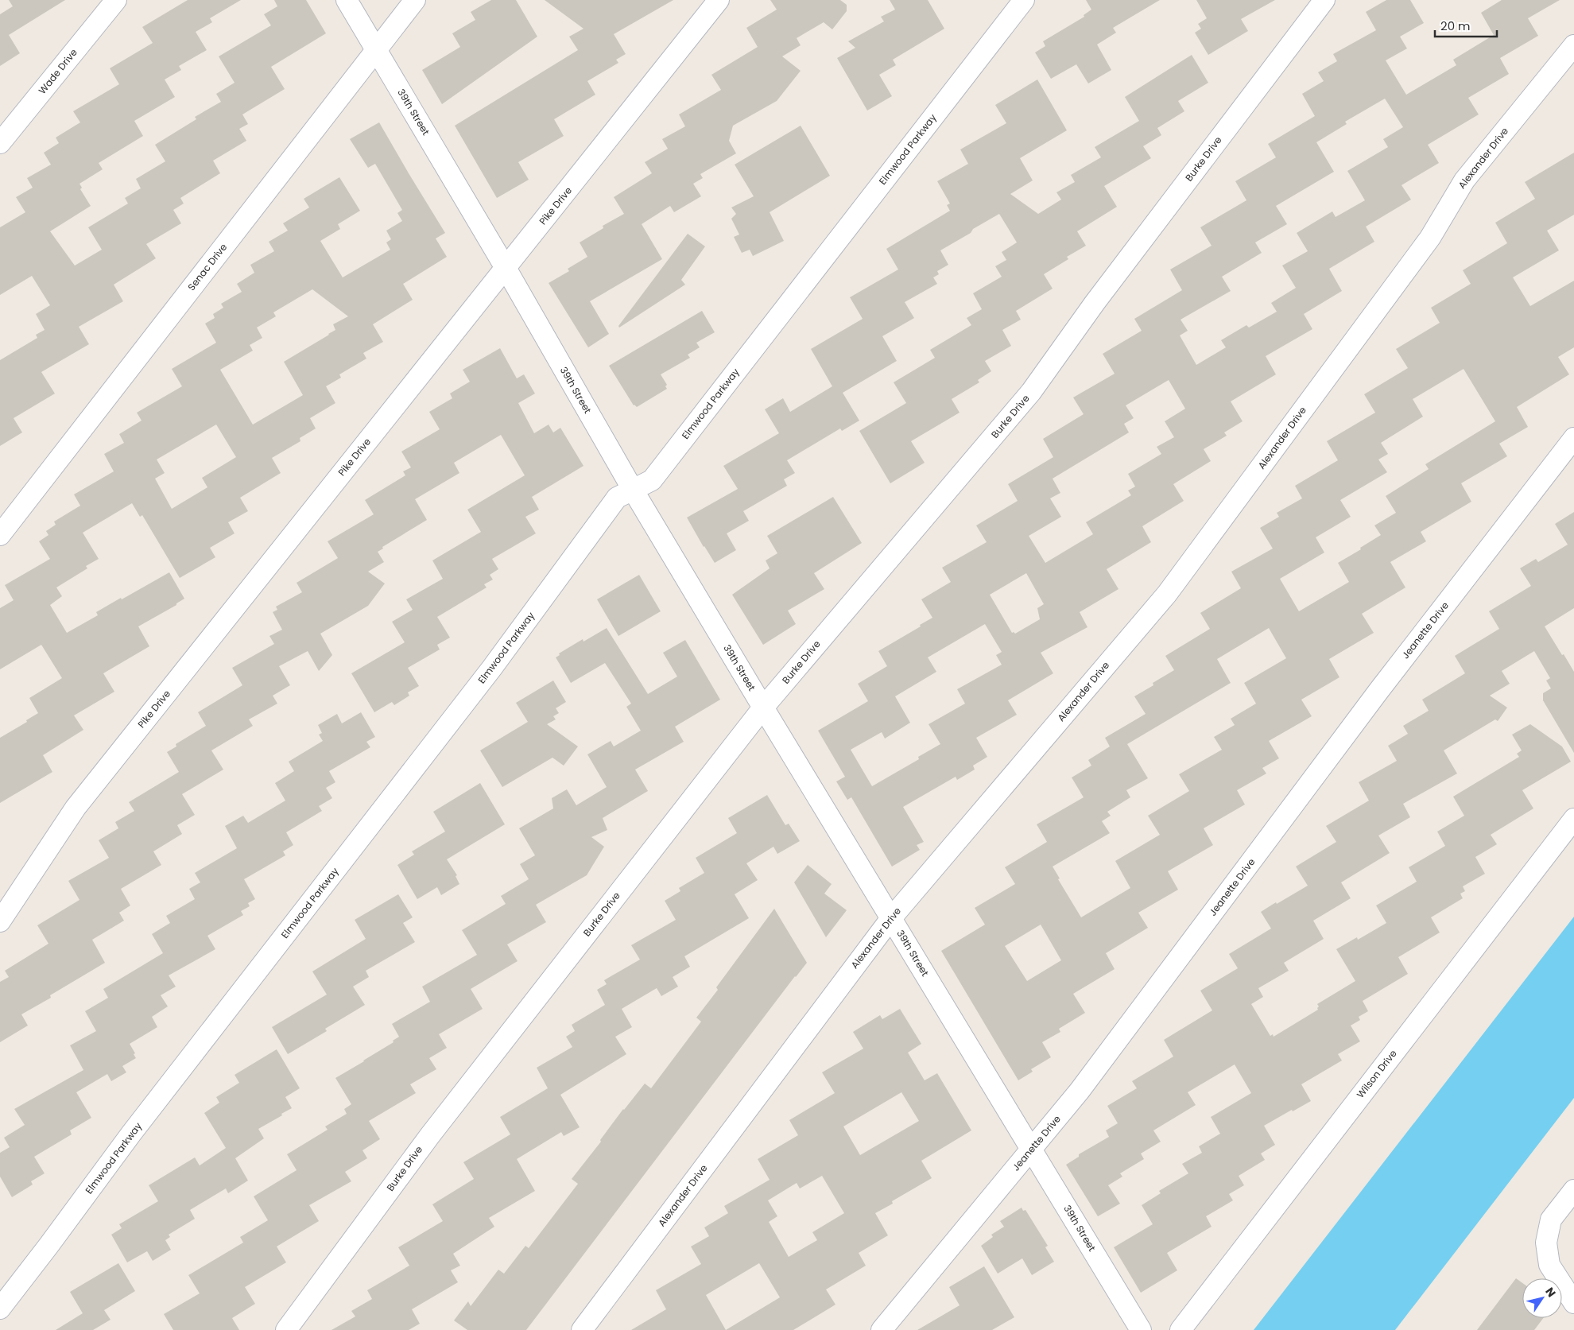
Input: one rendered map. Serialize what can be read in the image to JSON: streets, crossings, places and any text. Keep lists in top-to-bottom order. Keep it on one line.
{"streets":{"street":["Wade Drive","39th Street","Elmwood Parkway","Alexander Drive","Burke Drive","Pike Drive","Senac Drive","Jeanette Drive","Wilson Drive"]},"crossings":[["39th Street","Elmwood Parkway"],["39th Street","Alexander Drive"],["39th Street","Burke Drive"],["39th Street","Pike Drive"],["39th Street","Senac Drive"],["39th Street","Jeanette Drive"]],"scale_bar":"20 m","north":"top right"}
